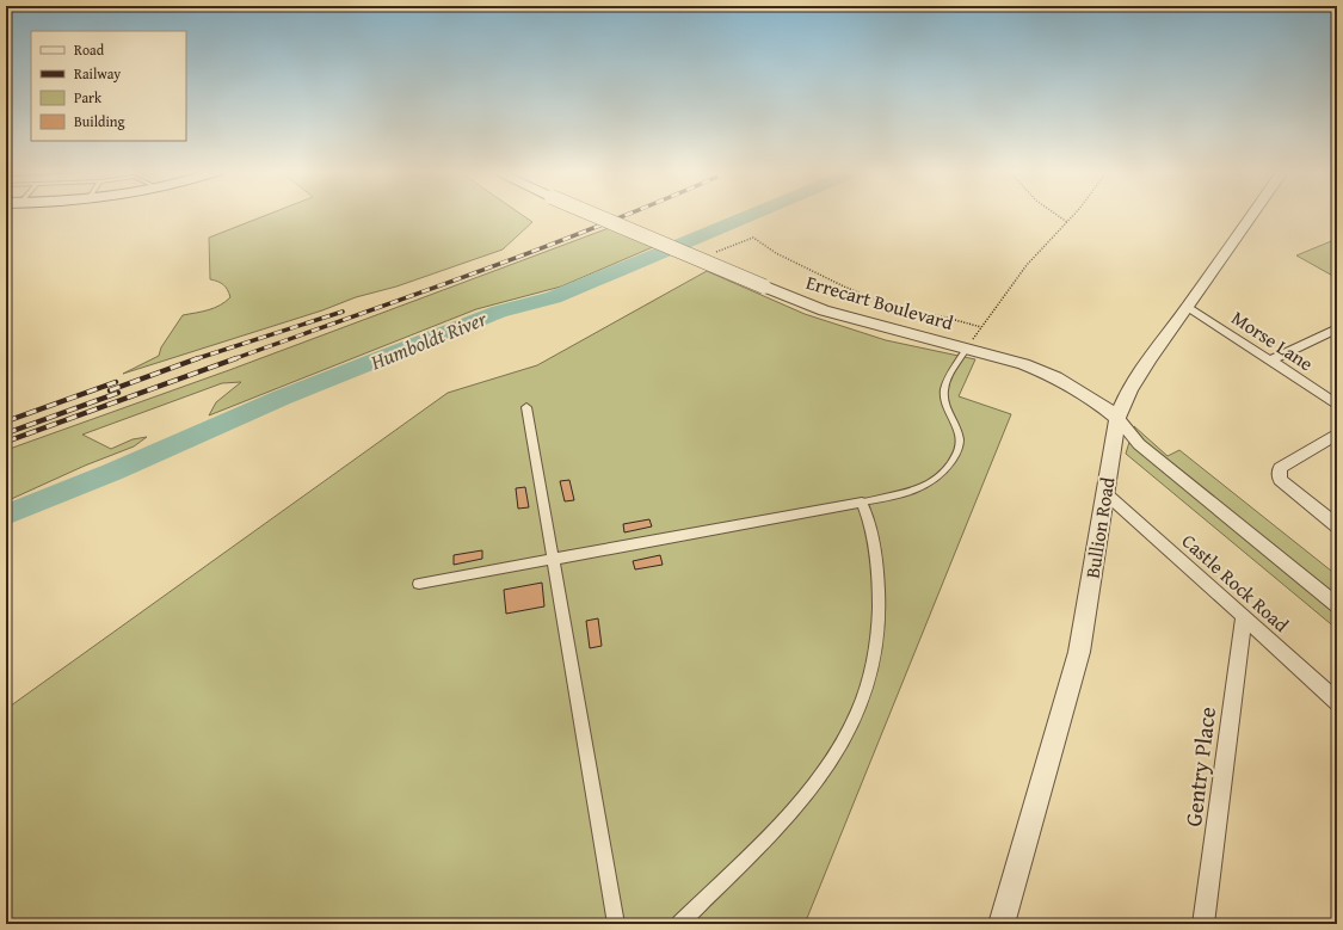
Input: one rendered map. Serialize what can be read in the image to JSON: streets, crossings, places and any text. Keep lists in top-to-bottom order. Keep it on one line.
{"streets":{"street":["Errecart Boulevard","Morse Lane","Bullion Road","Castle Rock Road","Gentry Place"]},"crossings":[["Errecart Boulevard","Bullion Road"],["Morse Lane","Bullion Road"],["Bullion Road","Castle Rock Road"],["Castle Rock Road","Gentry Place"]],"water":["Humboldt River"],"legend":["Road","Railway","Park","Building"]}
